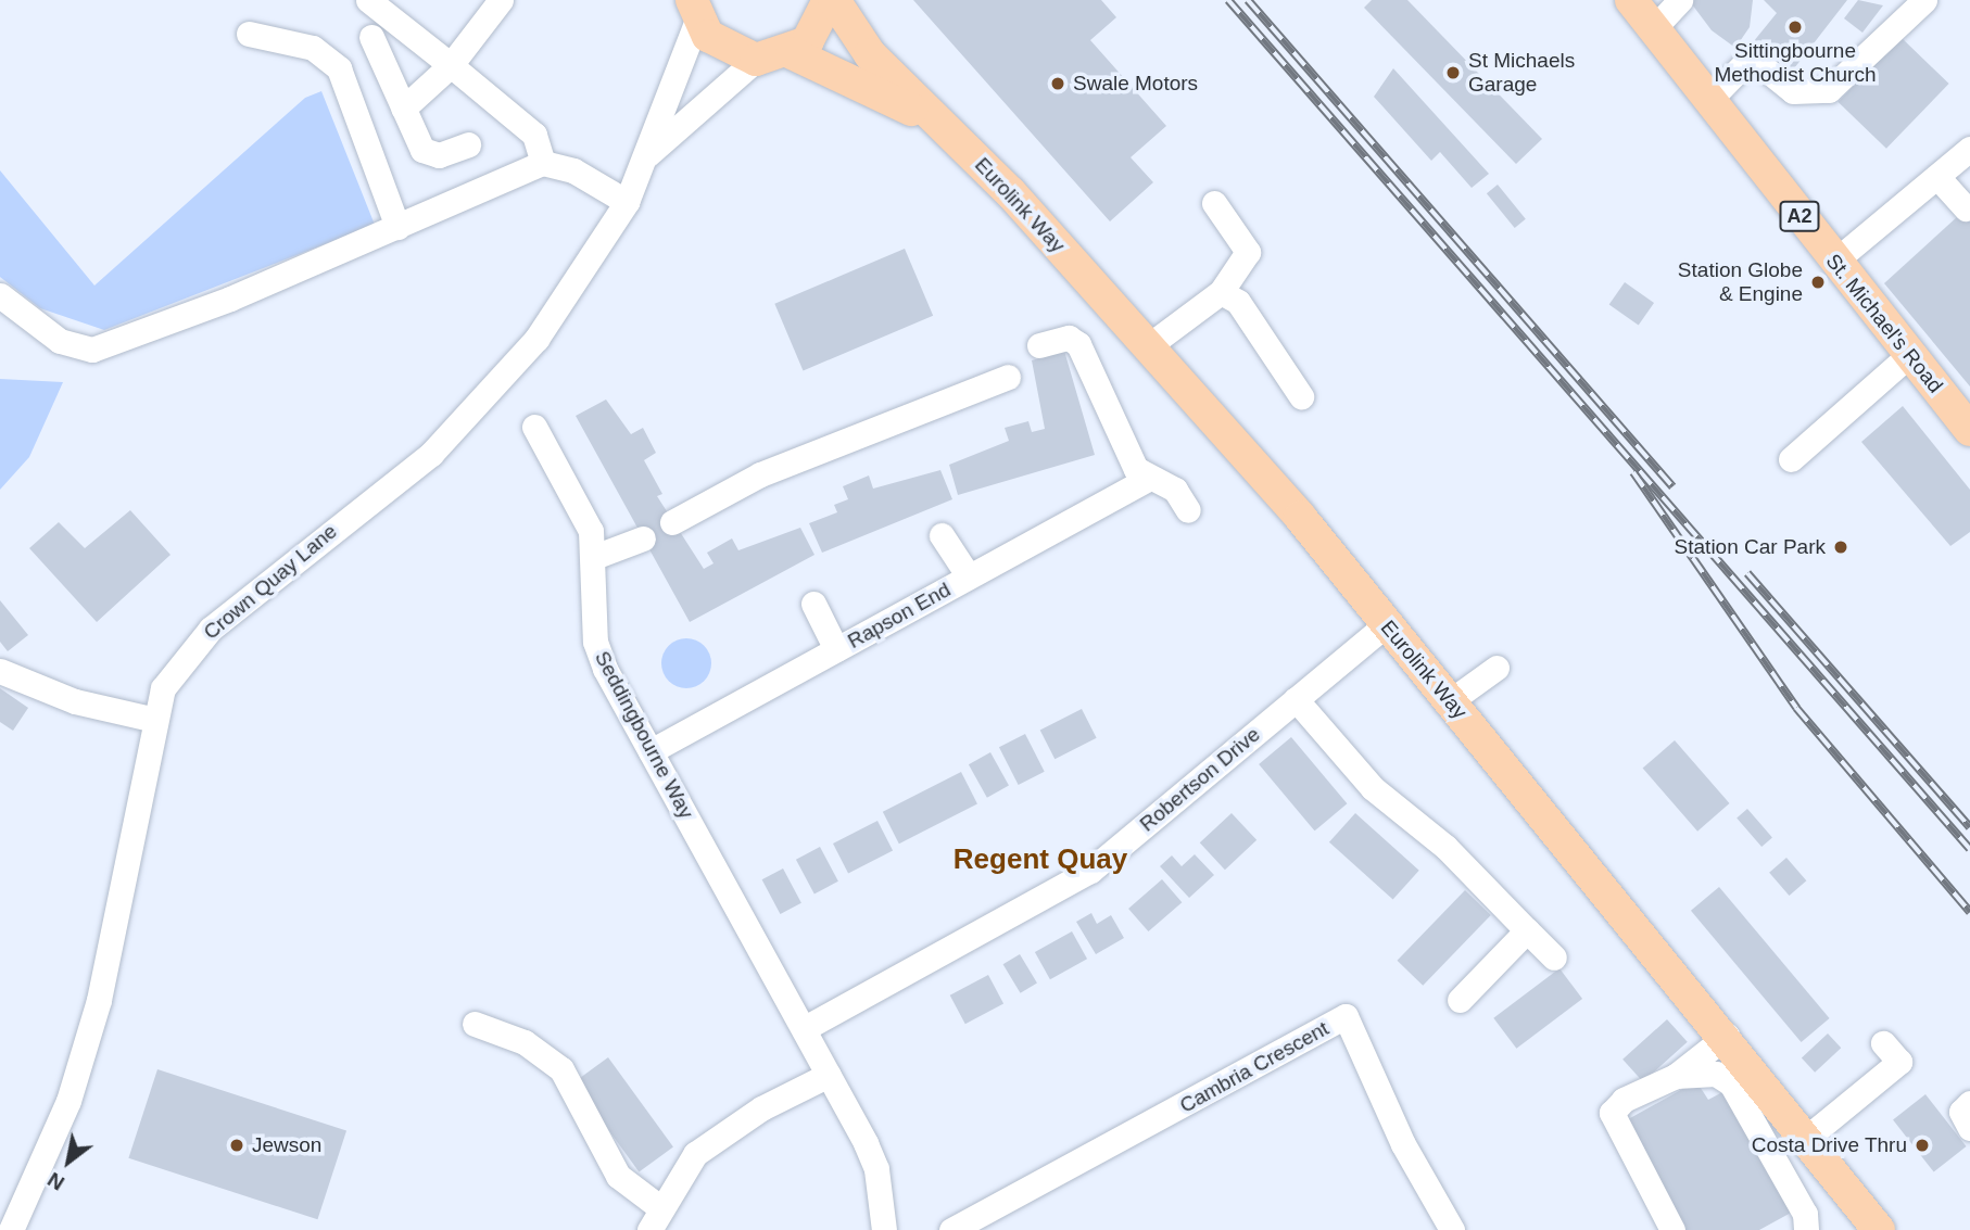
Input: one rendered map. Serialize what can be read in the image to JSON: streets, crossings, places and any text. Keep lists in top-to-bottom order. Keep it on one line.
{"streets":{"main road":["Eurolink Way","A2","St. Michael's Road"],"street":["Crown Quay Lane","Rapson End","Seddingbourne Way","Robertson Drive","Cambria Crescent"]},"crossings":[["Eurolink Way","Robertson Drive"],["Rapson End","Seddingbourne Way"],["Seddingbourne Way","Robertson Drive"]],"districts":["Regent Quay"],"places":["Sittingbourne Methodist Church","St Michaels Garage","Swale Motors","Station Globe & Engine","Station Car Park","Jewson","Costa Drive Thru"],"north":"bottom left"}
